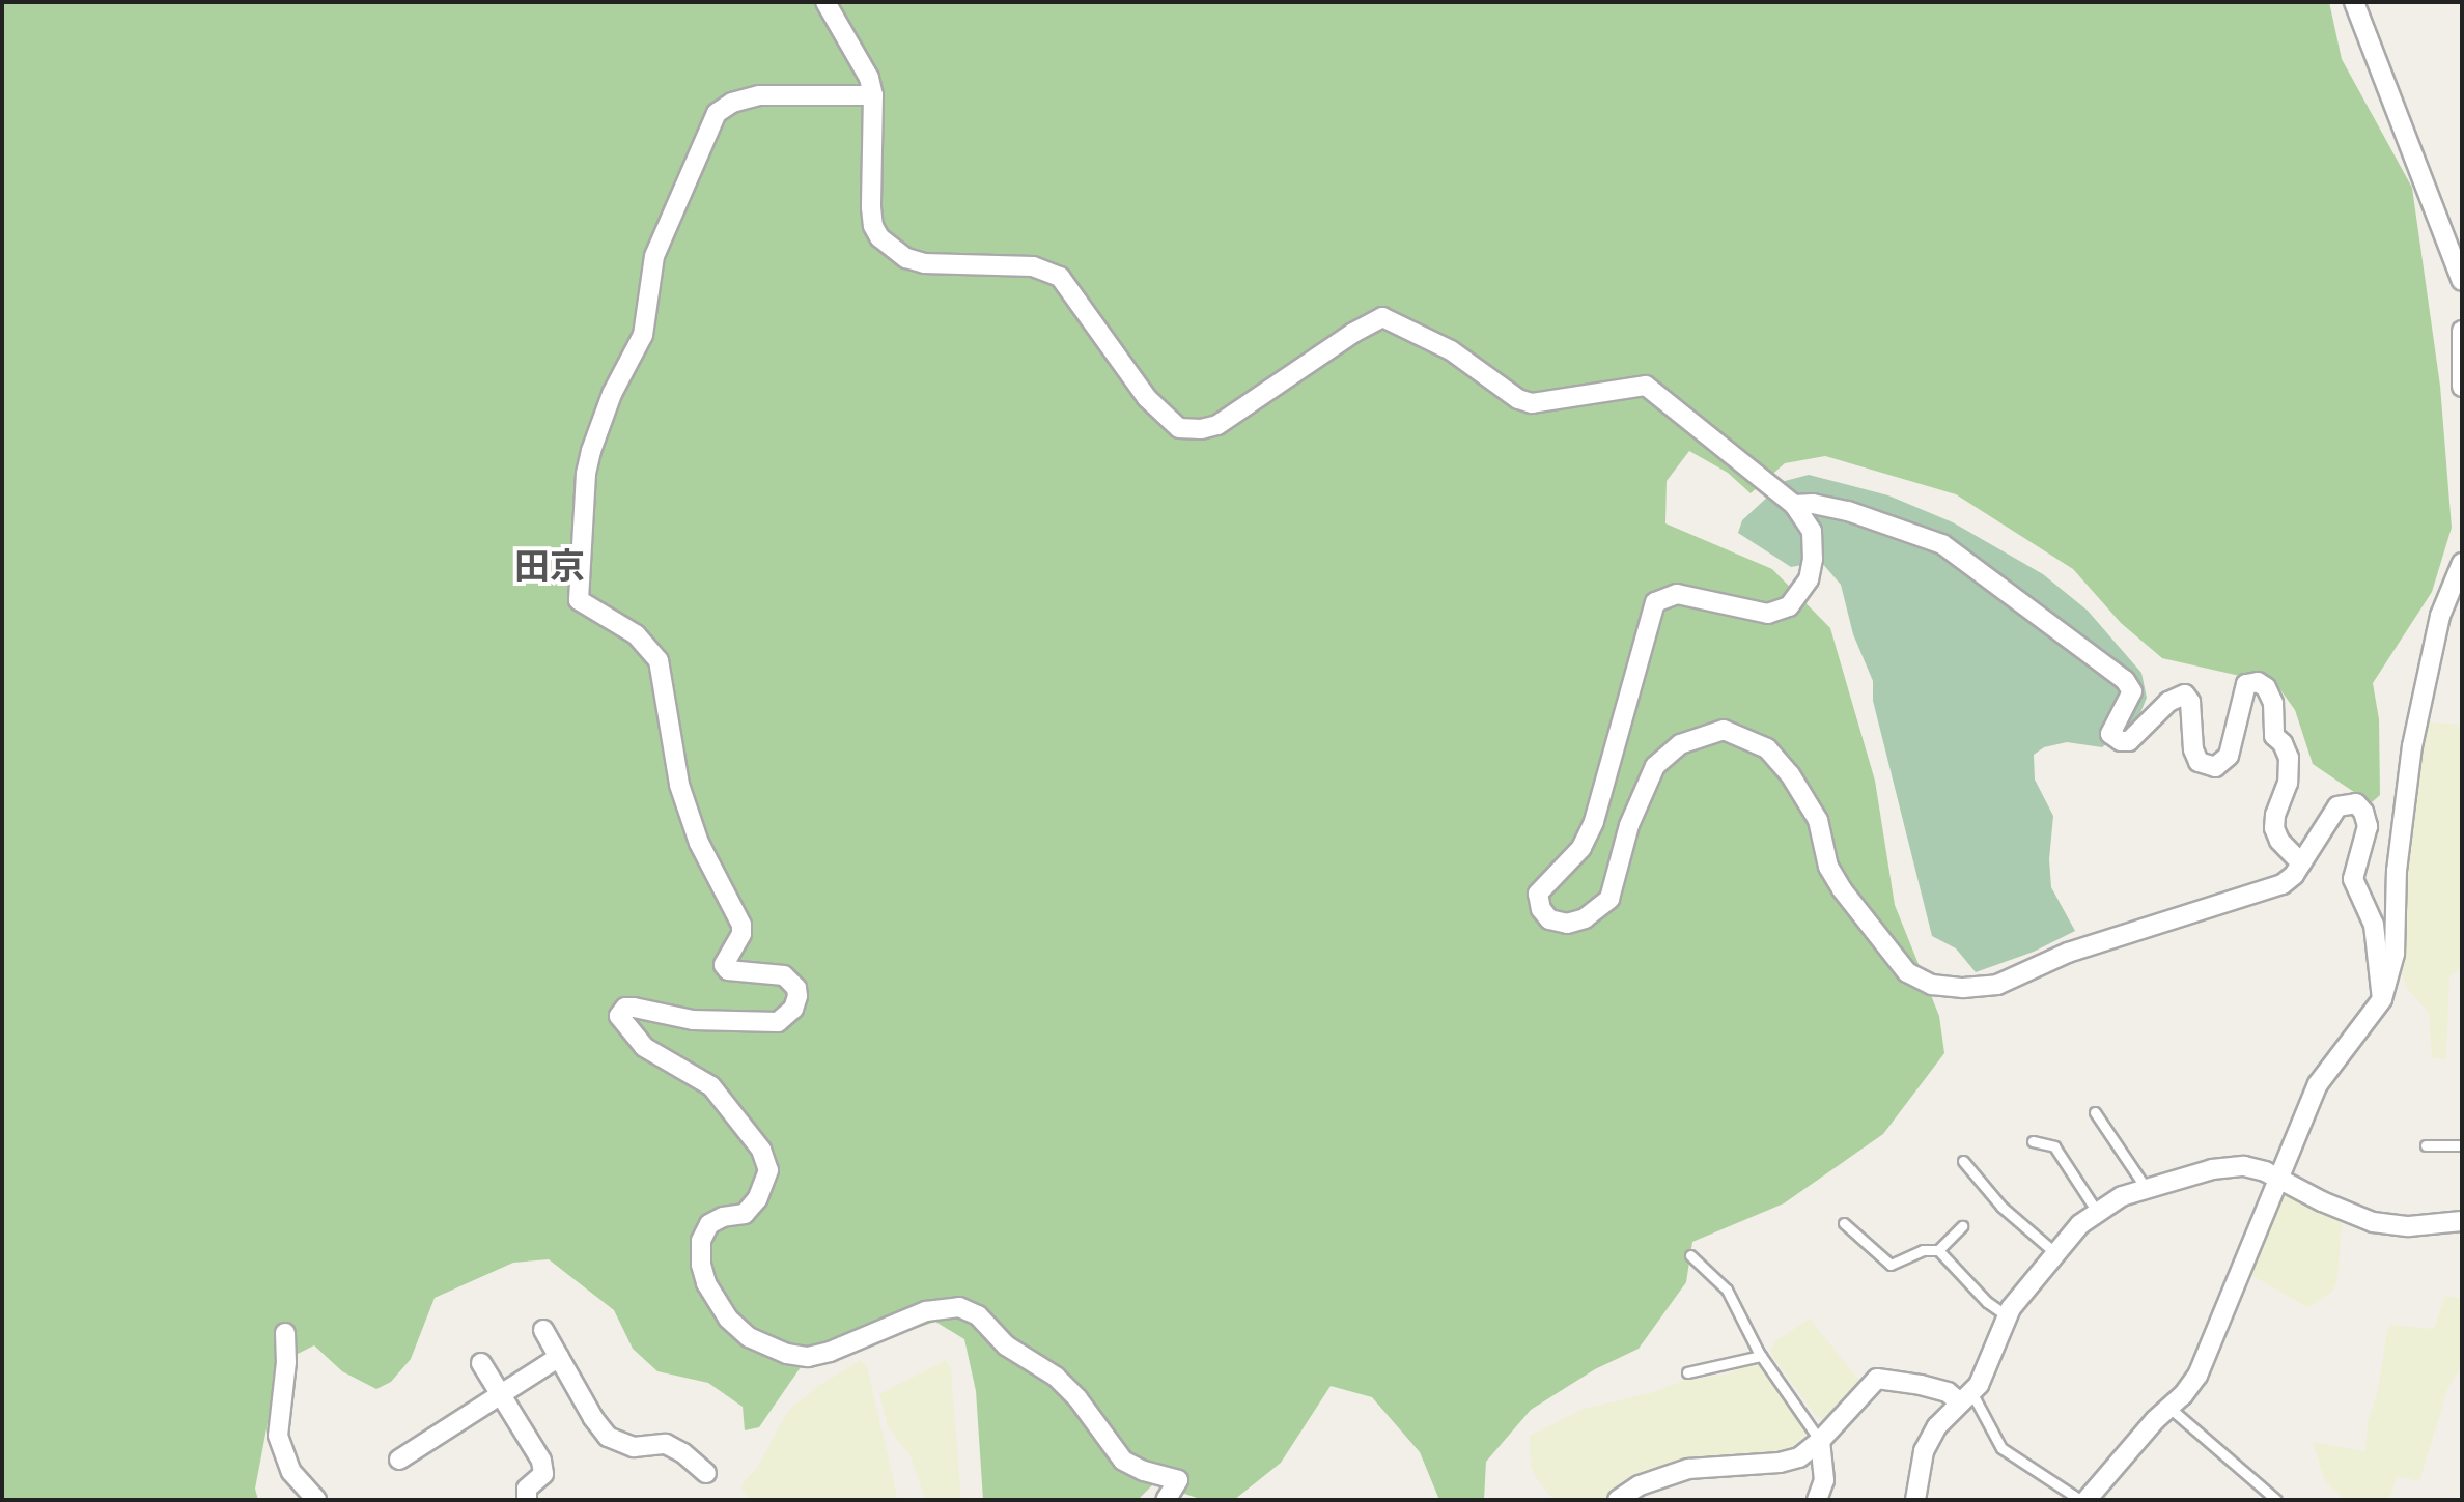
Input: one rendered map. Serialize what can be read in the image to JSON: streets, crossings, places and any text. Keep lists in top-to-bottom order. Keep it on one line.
{"districts":["田京"]}
